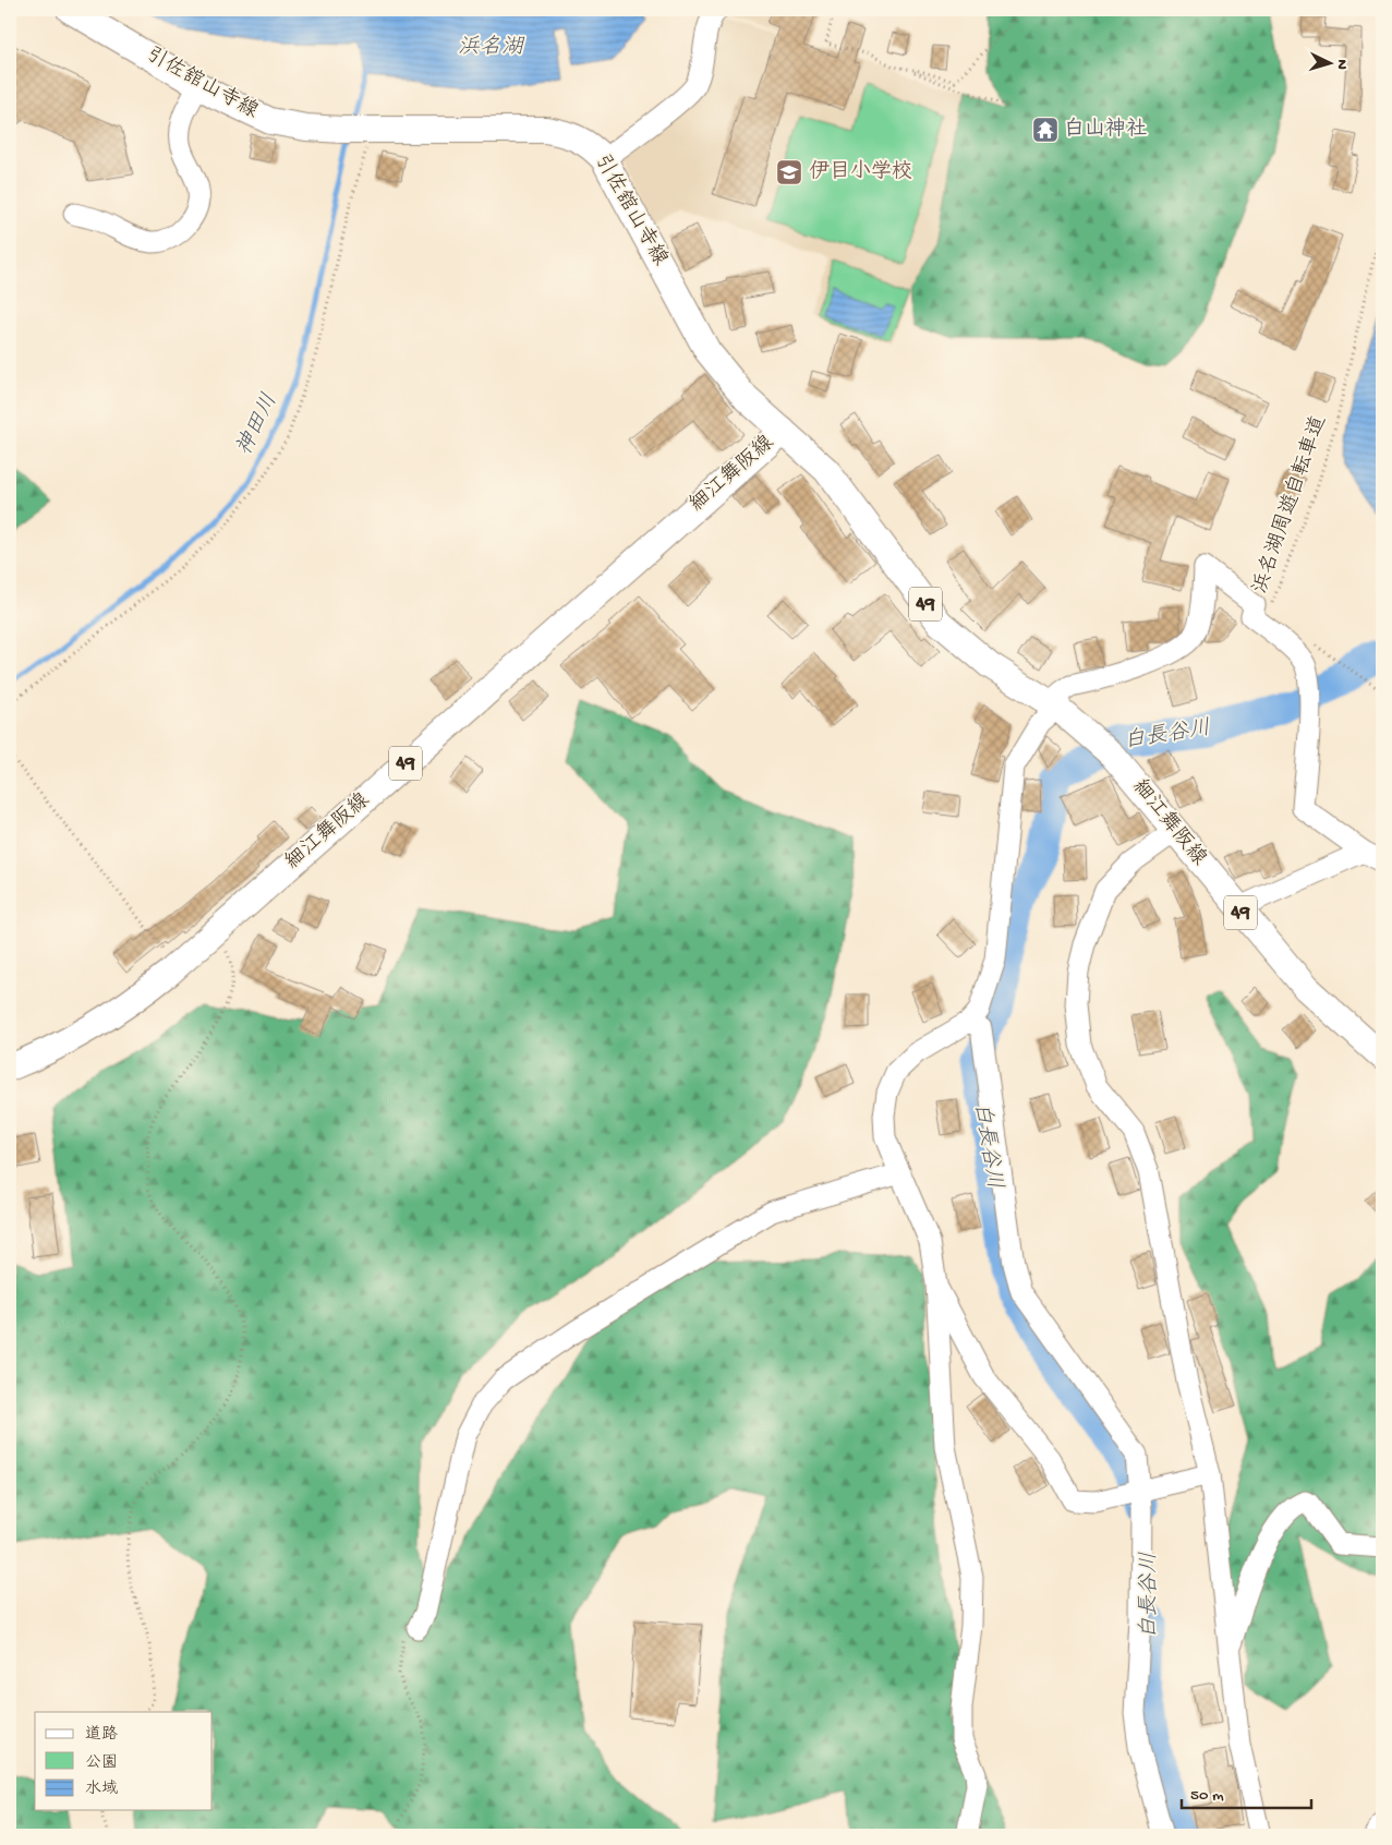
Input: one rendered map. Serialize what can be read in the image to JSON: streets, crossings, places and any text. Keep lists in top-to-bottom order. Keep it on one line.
{"streets":{"main road":["引佐舘山寺線","細江舞阪線","49"],"path":["浜名湖周遊自転車道"]},"crossings":[["引佐舘山寺線","細江舞阪線"]],"water":["浜名湖","神田川","白長谷川"],"places":{"temple":["白山神社"],"school or university":["伊目小学校"]},"legend":["道路","公園","水域"],"scale_bar":"50 m","north":"right"}
